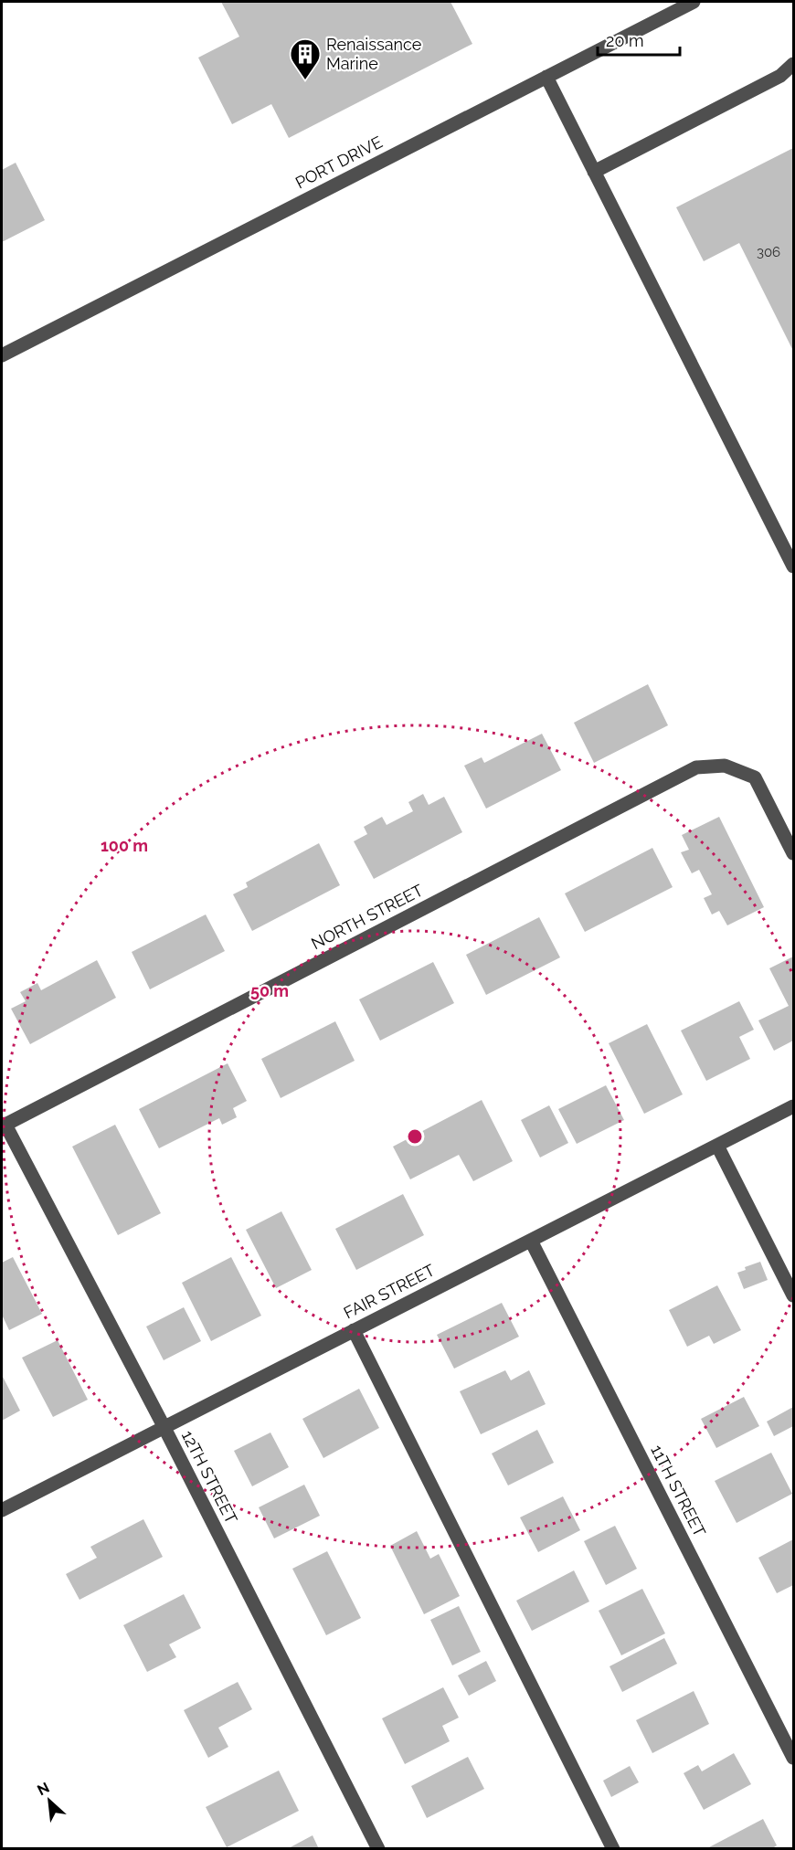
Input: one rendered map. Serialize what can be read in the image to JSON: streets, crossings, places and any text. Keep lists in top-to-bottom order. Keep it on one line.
{"streets":{"street":["PORT DRIVE","NORTH STREET","FAIR STREET","12TH STREET","11TH STREET"]},"crossings":[["NORTH STREET","12TH STREET"],["FAIR STREET","12TH STREET"],["FAIR STREET","11TH STREET"]],"places":{"building":["Renaissance Marine"]},"house_numbers":["306"],"scale_bar":"20 m","north":"top left","rings":["100 m","50 m"]}
